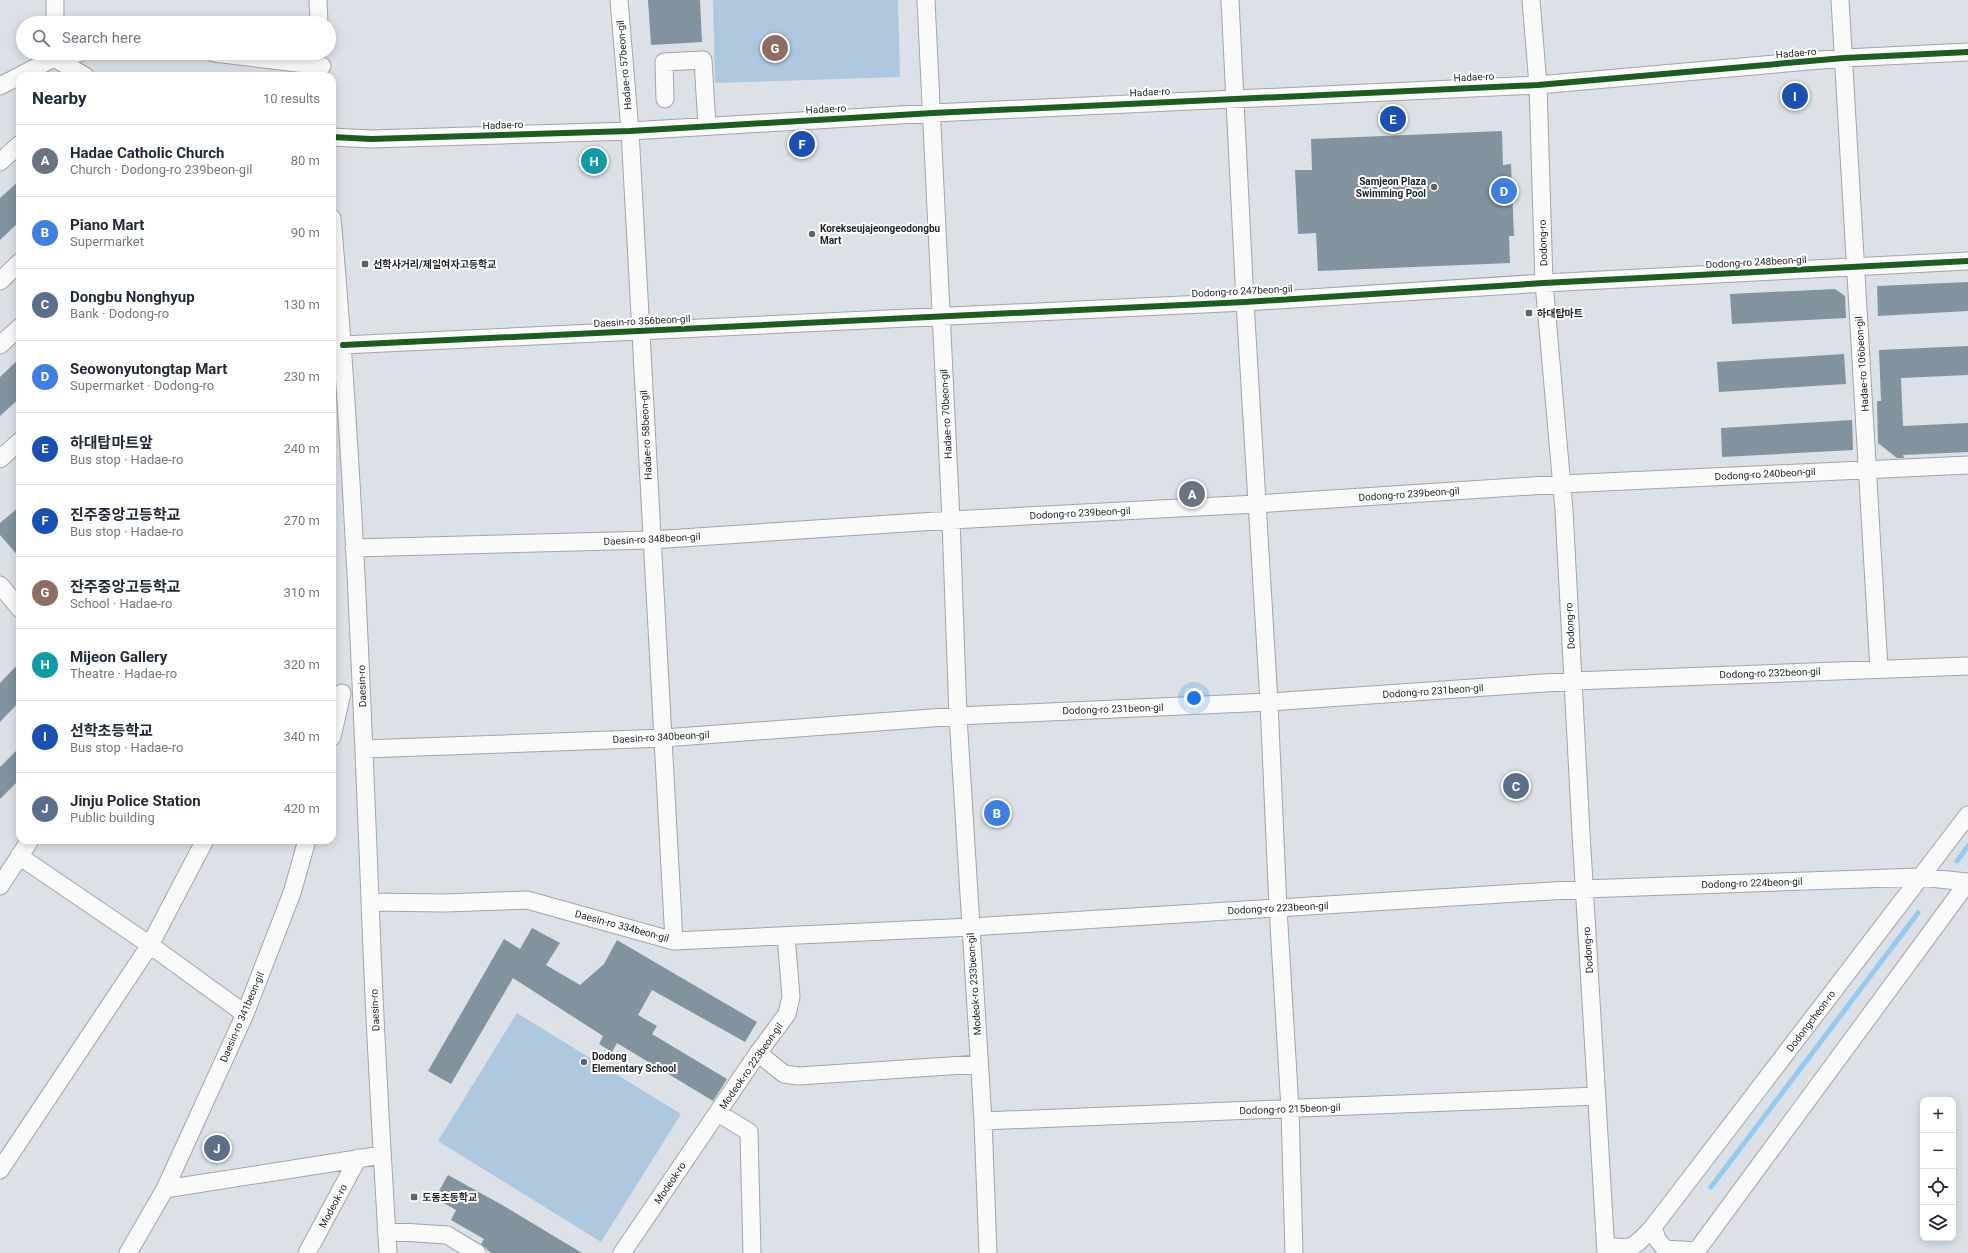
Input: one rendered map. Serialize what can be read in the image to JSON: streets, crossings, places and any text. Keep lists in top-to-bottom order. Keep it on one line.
{"streets":{"street":["Hadae-ro","Hadae-ro 57beon-gil","Dodong-ro","Dodong-ro 248beon-gil","Dodong-ro 247beon-gil","Daesin-ro 356beon-gil","Hadae-ro 106beon-gil","Hadae-ro 70beon-gil","Hadae-ro 58beon-gil","Dodong-ro 240beon-gil","Dodong-ro 239beon-gil","Daesin-ro 348beon-gil","Dodong-ro 232beon-gil","Daesin-ro","Dodong-ro 231beon-gil","Daesin-ro 340beon-gil","Dodong-ro 224beon-gil","Dodong-ro 223beon-gil","Daesin-ro 334beon-gil","Modeok-ro 233beon-gil","Daesin-ro 341beon-gil","Dodongcheon-ro","Modeok-ro 223beon-gil","Dodong-ro 215beon-gil","Modeok-ro"]},"crossings":[["Hadae-ro","Hadae-ro 57beon-gil"],["Hadae-ro","Dodong-ro"],["Hadae-ro","Dodong-ro 247beon-gil"],["Hadae-ro","Hadae-ro 106beon-gil"],["Hadae-ro","Hadae-ro 70beon-gil"],["Hadae-ro","Hadae-ro 58beon-gil"],["Hadae-ro 57beon-gil","Hadae-ro 58beon-gil"],["Dodong-ro","Dodong-ro 248beon-gil"],["Dodong-ro","Dodong-ro 247beon-gil"],["Dodong-ro","Dodong-ro 240beon-gil"],["Dodong-ro","Dodong-ro 239beon-gil"],["Dodong-ro","Dodong-ro 232beon-gil"],["Dodong-ro","Dodong-ro 231beon-gil"],["Dodong-ro","Dodong-ro 224beon-gil"],["Dodong-ro","Dodong-ro 223beon-gil"],["Dodong-ro","Dodongcheon-ro"],["Dodong-ro","Dodong-ro 215beon-gil"],["Dodong-ro 248beon-gil","Dodong-ro 247beon-gil"],["Dodong-ro 248beon-gil","Hadae-ro 106beon-gil"],["Dodong-ro 247beon-gil","Daesin-ro 356beon-gil"],["Dodong-ro 247beon-gil","Hadae-ro 70beon-gil"],["Daesin-ro 356beon-gil","Hadae-ro 70beon-gil"],["Daesin-ro 356beon-gil","Hadae-ro 58beon-gil"],["Daesin-ro 356beon-gil","Daesin-ro"],["Hadae-ro 106beon-gil","Dodong-ro 240beon-gil"],["Hadae-ro 106beon-gil","Dodong-ro 232beon-gil"],["Hadae-ro 70beon-gil","Dodong-ro 239beon-gil"],["Hadae-ro 70beon-gil","Daesin-ro 348beon-gil"],["Hadae-ro 70beon-gil","Dodong-ro 231beon-gil"],["Hadae-ro 70beon-gil","Daesin-ro 340beon-gil"],["Hadae-ro 70beon-gil","Modeok-ro 233beon-gil"],["Hadae-ro 58beon-gil","Daesin-ro 348beon-gil"],["Hadae-ro 58beon-gil","Daesin-ro 340beon-gil"],["Hadae-ro 58beon-gil","Daesin-ro 334beon-gil"],["Dodong-ro 240beon-gil","Dodong-ro 239beon-gil"],["Dodong-ro 239beon-gil","Daesin-ro 348beon-gil"],["Daesin-ro 348beon-gil","Daesin-ro"],["Dodong-ro 232beon-gil","Dodong-ro 231beon-gil"],["Daesin-ro","Daesin-ro 340beon-gil"],["Daesin-ro","Daesin-ro 334beon-gil"],["Dodong-ro 231beon-gil","Daesin-ro 340beon-gil"],["Dodong-ro 231beon-gil","Modeok-ro 233beon-gil"],["Daesin-ro 340beon-gil","Modeok-ro 233beon-gil"],["Dodong-ro 224beon-gil","Dodong-ro 223beon-gil"],["Dodong-ro 224beon-gil","Dodongcheon-ro"],["Dodong-ro 223beon-gil","Daesin-ro 334beon-gil"],["Dodong-ro 223beon-gil","Modeok-ro 233beon-gil"],["Daesin-ro 334beon-gil","Modeok-ro 233beon-gil"],["Daesin-ro 334beon-gil","Modeok-ro 223beon-gil"],["Modeok-ro 233beon-gil","Dodong-ro 215beon-gil"],["Modeok-ro 223beon-gil","Modeok-ro"]],"places":{"other":["Samjeon Plaza Swimming Pool","Korekseujajeongeodongbu Mart","Dodong Elementary School"],"transit":["선학사거리/제일여자고등학교","하대탑마트","도동초등학교"]},"page":{"search":"Search here","pins":["G","I","E","F","H","D","A","C","B","J"],"heading":["Nearby","10 results"],"list":[{"mark":"A","name":"Hadae Catholic Church","note":"Church · Dodong-ro 239beon-gil","value":"80 m"},{"mark":"B","name":"Piano Mart","note":"Supermarket","value":"90 m"},{"mark":"C","name":"Dongbu Nonghyup","note":"Bank · Dodong-ro","value":"130 m"},{"mark":"D","name":"Seowonyutongtap Mart","note":"Supermarket · Dodong-ro","value":"230 m"},{"mark":"E","name":"하대탑마트앞","note":"Bus stop · Hadae-ro","value":"240 m"},{"mark":"F","name":"진주중앙고등학교","note":"Bus stop · Hadae-ro","value":"270 m"},{"mark":"G","name":"잔주중앙고등학교","note":"School · Hadae-ro","value":"310 m"},{"mark":"H","name":"Mijeon Gallery","note":"Theatre · Hadae-ro","value":"320 m"},{"mark":"I","name":"선학초등학교","note":"Bus stop · Hadae-ro","value":"340 m"},{"mark":"J","name":"Jinju Police Station","note":"Public building","value":"420 m"}],"map_buttons":["+","−"]}}
